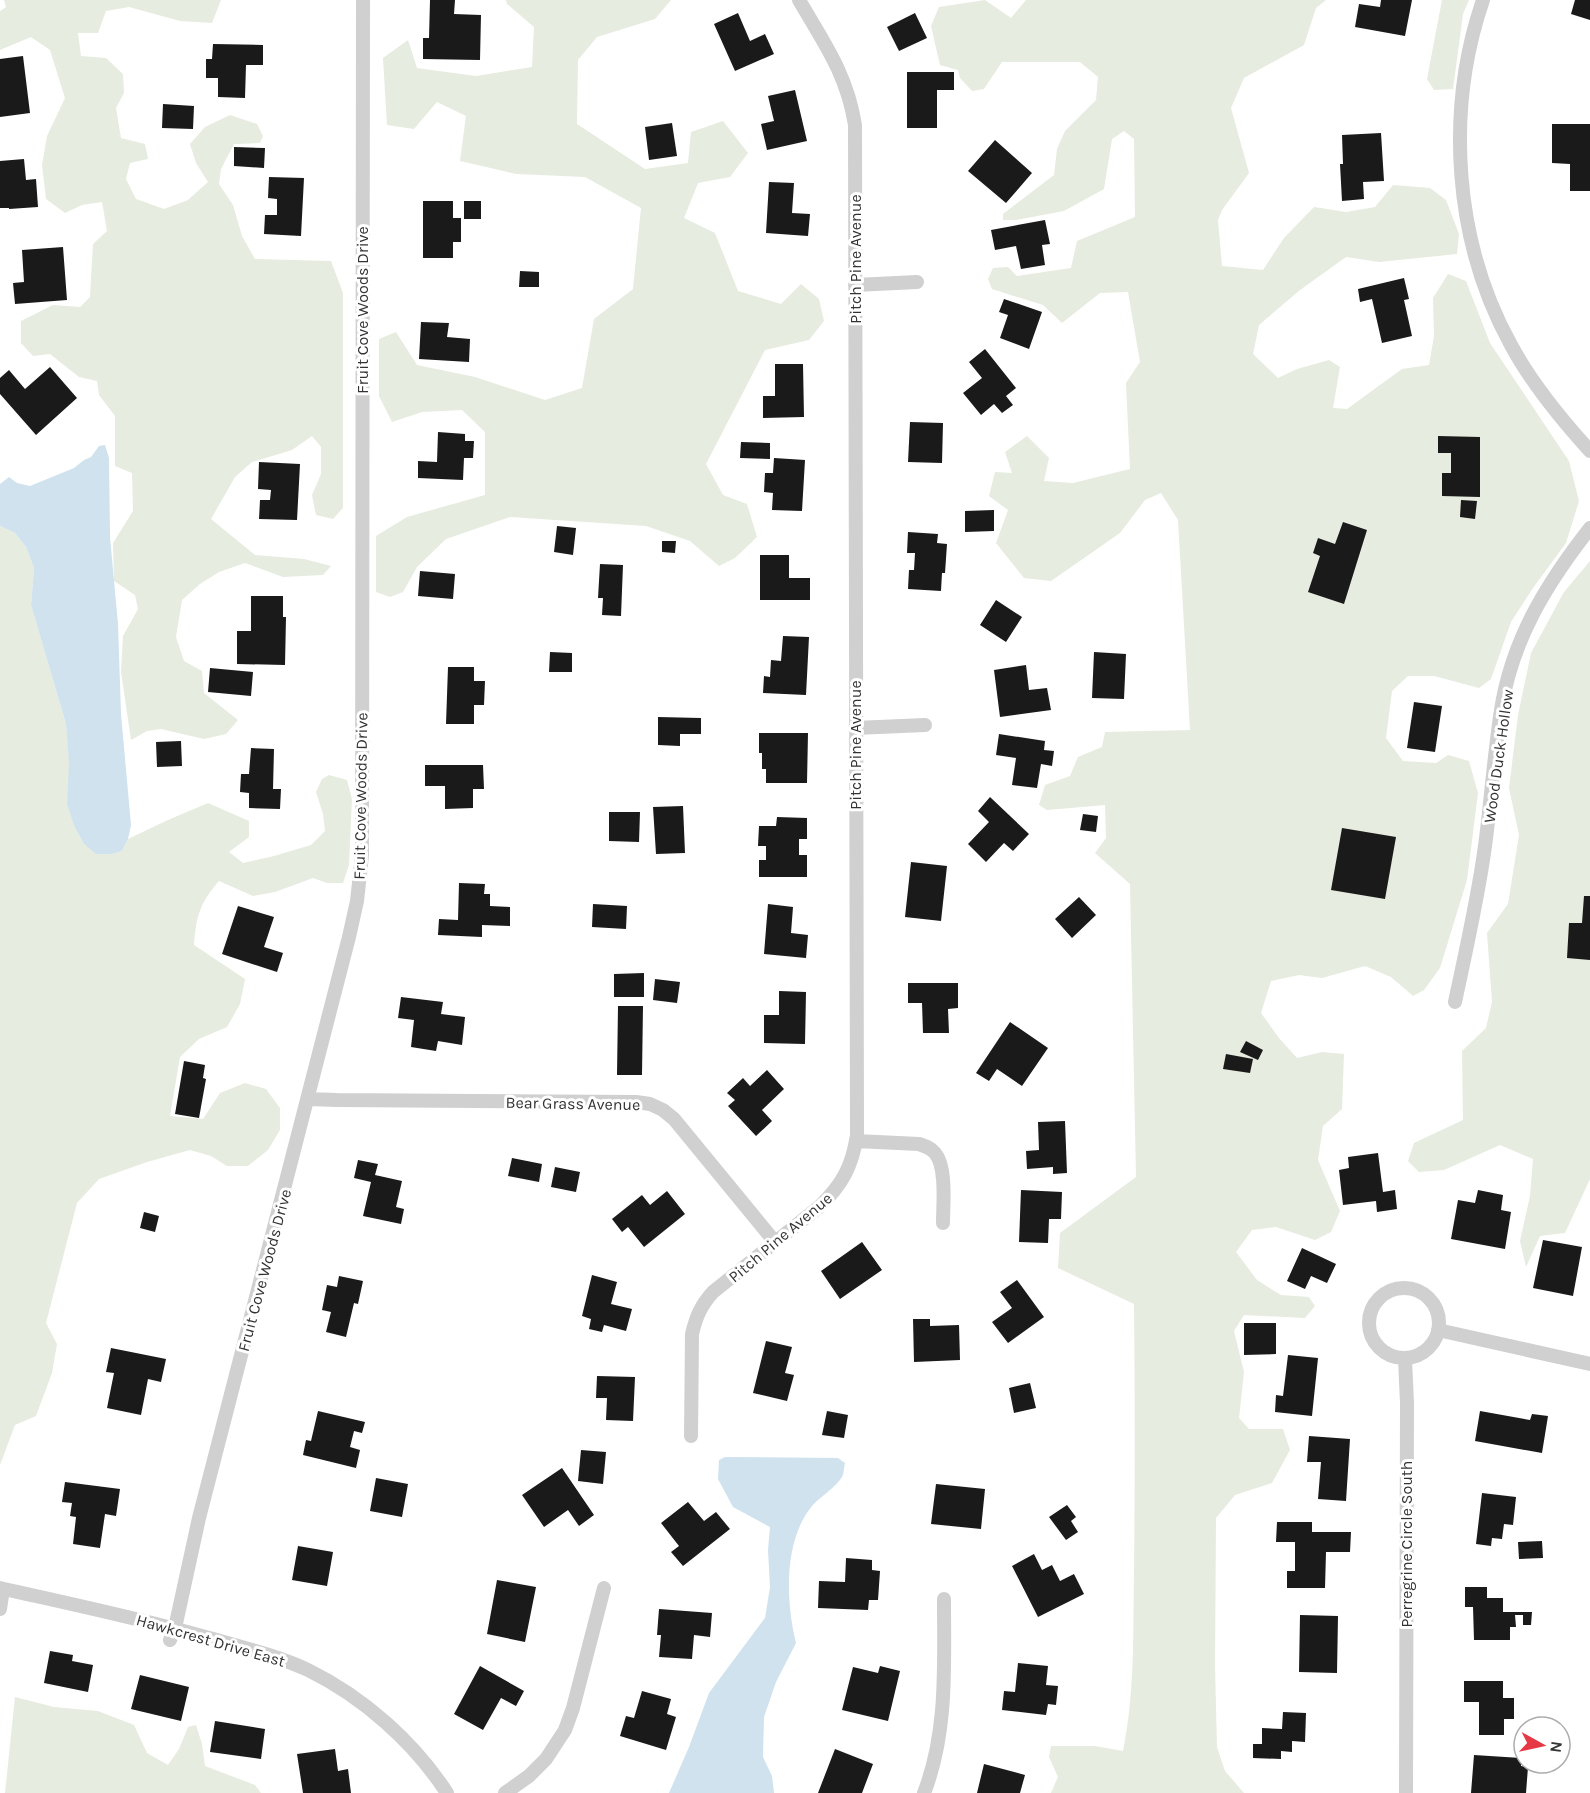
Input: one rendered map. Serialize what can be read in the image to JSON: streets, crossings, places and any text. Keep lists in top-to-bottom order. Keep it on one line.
{"streets":{"street":["Pitch Pine Avenue","Fruit Cove Woods Drive","Wood Duck Hollow","Bear Grass Avenue","Perregrine Circle South","Hawkcrest Drive East"]},"crossings":[["Pitch Pine Avenue","Bear Grass Avenue"],["Fruit Cove Woods Drive","Bear Grass Avenue"],["Fruit Cove Woods Drive","Hawkcrest Drive East"]],"north":"right"}
